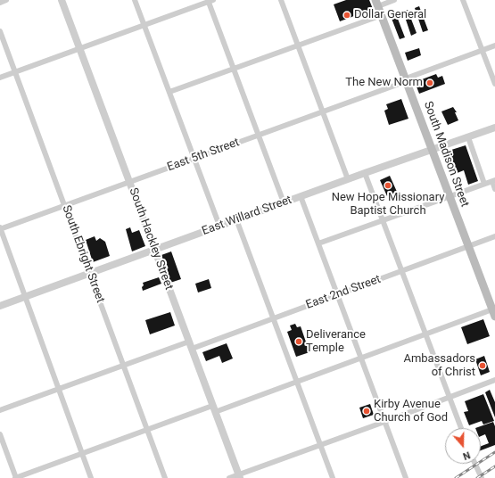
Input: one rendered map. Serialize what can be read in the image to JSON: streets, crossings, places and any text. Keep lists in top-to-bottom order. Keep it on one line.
{"streets":{"main road":["South Madison Street"],"street":["East 5th Street","East Willard Street","South Hackley Street","South Ebright Street","East 2nd Street"]},"crossings":[["South Madison Street","East 5th Street"],["South Madison Street","East Willard Street"],["South Madison Street","East 2nd Street"],["East 5th Street","South Hackley Street"],["East 5th Street","South Ebright Street"],["East Willard Street","South Hackley Street"],["East Willard Street","South Ebright Street"],["South Hackley Street","East 2nd Street"],["South Ebright Street","East 2nd Street"]],"places":["Dollar General","The New Norm","New Hope Missionary Baptist Church","Deliverance Temple","Ambassadors of Christ","Kirby Avenue Church of God"],"north":"bottom"}
